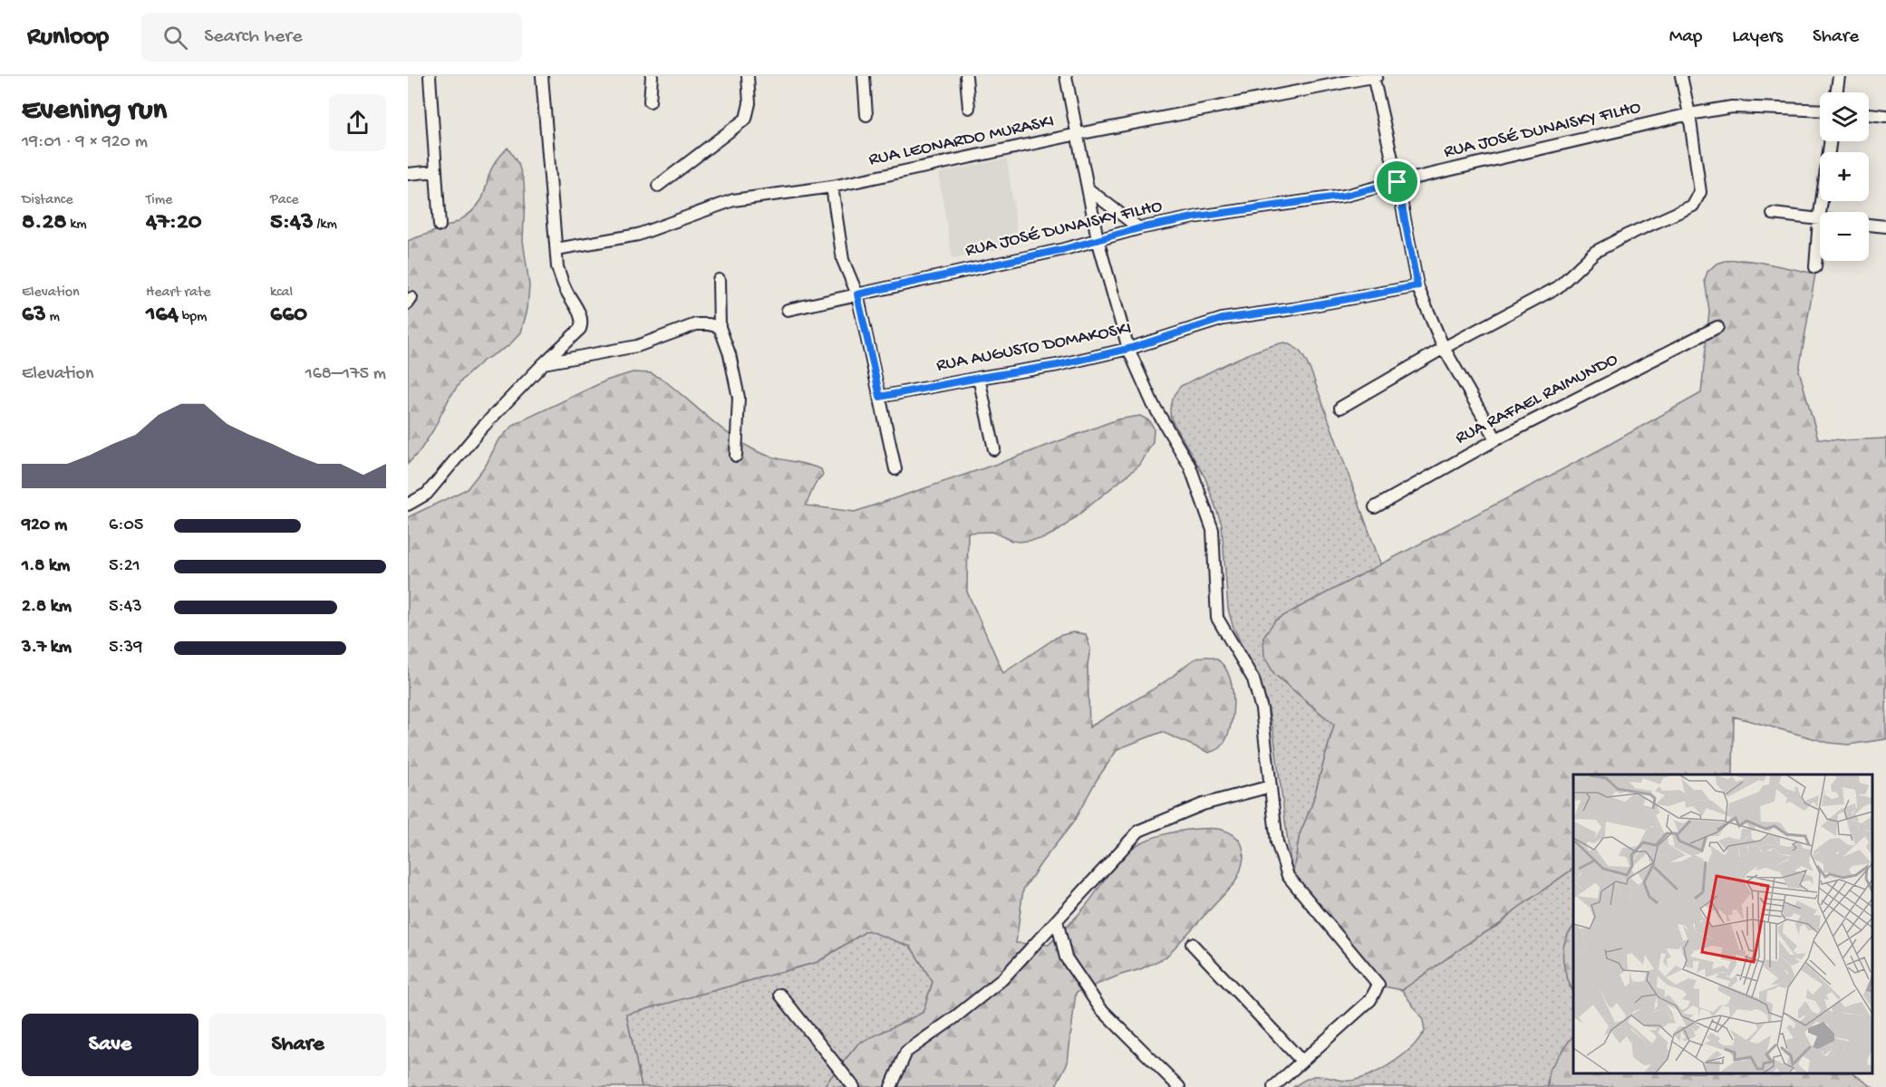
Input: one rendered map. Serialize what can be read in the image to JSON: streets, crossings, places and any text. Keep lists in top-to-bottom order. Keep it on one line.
{"streets":{"street":["RUA JOSÉ DUNAISKY FILHO","RUA LEONARDO MURASKI","RUA AUGUSTO DOMAKOSKI","RUA RAFAEL RAIMUNDO"]},"page":{"header":"Runloop","search":"Search here","nav":["Map","Layers","Share"],"heading":["Evening run","19:01 · 9 × 920 m"],"map_buttons":["+","−"],"stats":[["Distance","8.28 km"],["Time","47:20"],["Pace","5:43 /km"],["Elevation","63 m"],["Heart rate","164 bpm"],["kcal","660"]],"chart":["Elevation","168–175 m"],"list":[{"name":"920 m","note":"6:05"},{"name":"1.8 km","note":"5:21"},{"name":"2.8 km","note":"5:43"},{"name":"3.7 km","note":"5:39"}],"buttons":["Save","Share"]}}
